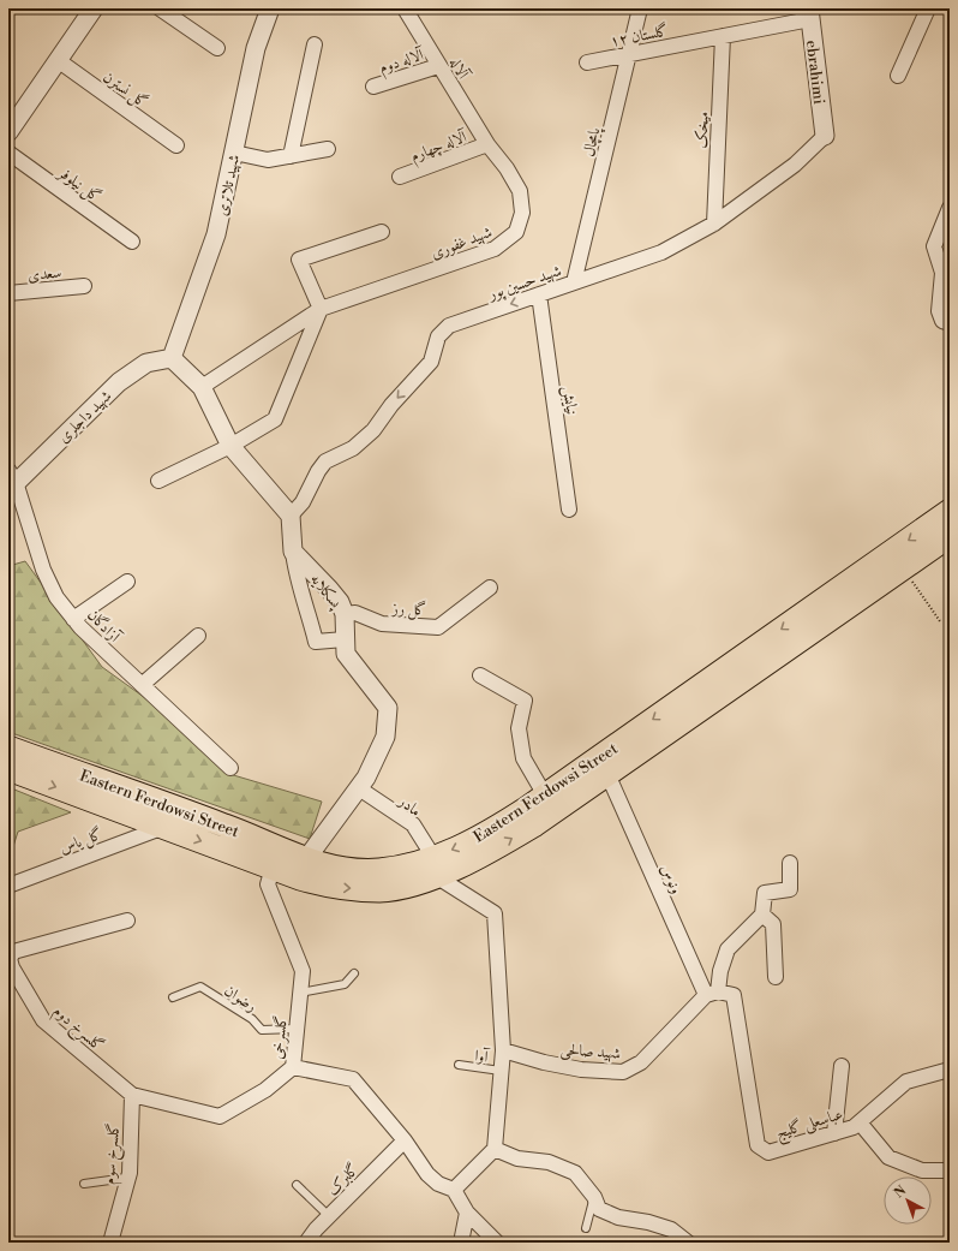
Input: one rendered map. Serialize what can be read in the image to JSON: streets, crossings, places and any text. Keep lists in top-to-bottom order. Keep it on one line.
{"streets":{"main road":["Eastern Ferdowsi Street"],"street":["گلستان ۱۲","آلاله دوم","آلاله","ebrahimi","گل نسترن","میخک","پامچال","آلاله چهارم","گل نیلوفر","شهید تلاتری","شهید غفوری","سعدی","شهید حسین پور","نیایش","شهید داجلری","پسکلایه","گل رز","آزادگان","مادر","گل یاس","ونوس","گلسرخ دوم","گلسرخی","شهید صالحی","عباسعلی گلیج","گلسرخ سوم","گلبرک"],"lane":["رضوان","آوا"]},"crossings":[["گلستان ۱۲","ebrahimi"],["گلستان ۱۲","میخک"],["گلستان ۱۲","پامچال"],["آلاله دوم","آلاله"],["آلاله","آلاله چهارم"],["آلاله","شهید غفوری"],["ebrahimi","شهید حسین پور"],["میخک","شهید حسین پور"],["پامچال","شهید حسین پور"],["آلاله چهارم","شهید غفوری"],["شهید تلاتری","شهید داجلری"],["شهید حسین پور","نیایش"],["شهید داجلری","آزادگان"],["پسکلایه","گل رز"],["پسکلایه","Eastern Ferdowsi Street"],["پسکلایه","مادر"],["Eastern Ferdowsi Street","مادر"],["Eastern Ferdowsi Street","گل یاس"],["Eastern Ferdowsi Street","ونوس"],["Eastern Ferdowsi Street","گلسرخی"],["ونوس","شهید صالحی"],["ونوس","عباسعلی گلیج"],["رضوان","گلسرخی"],["گلسرخ دوم","گلسرخی"],["گلسرخ دوم","گلسرخ سوم"],["گلسرخی","گلسرخ سوم"],["شهید صالحی","عباسعلی گلیج"]],"north":"top left"}
